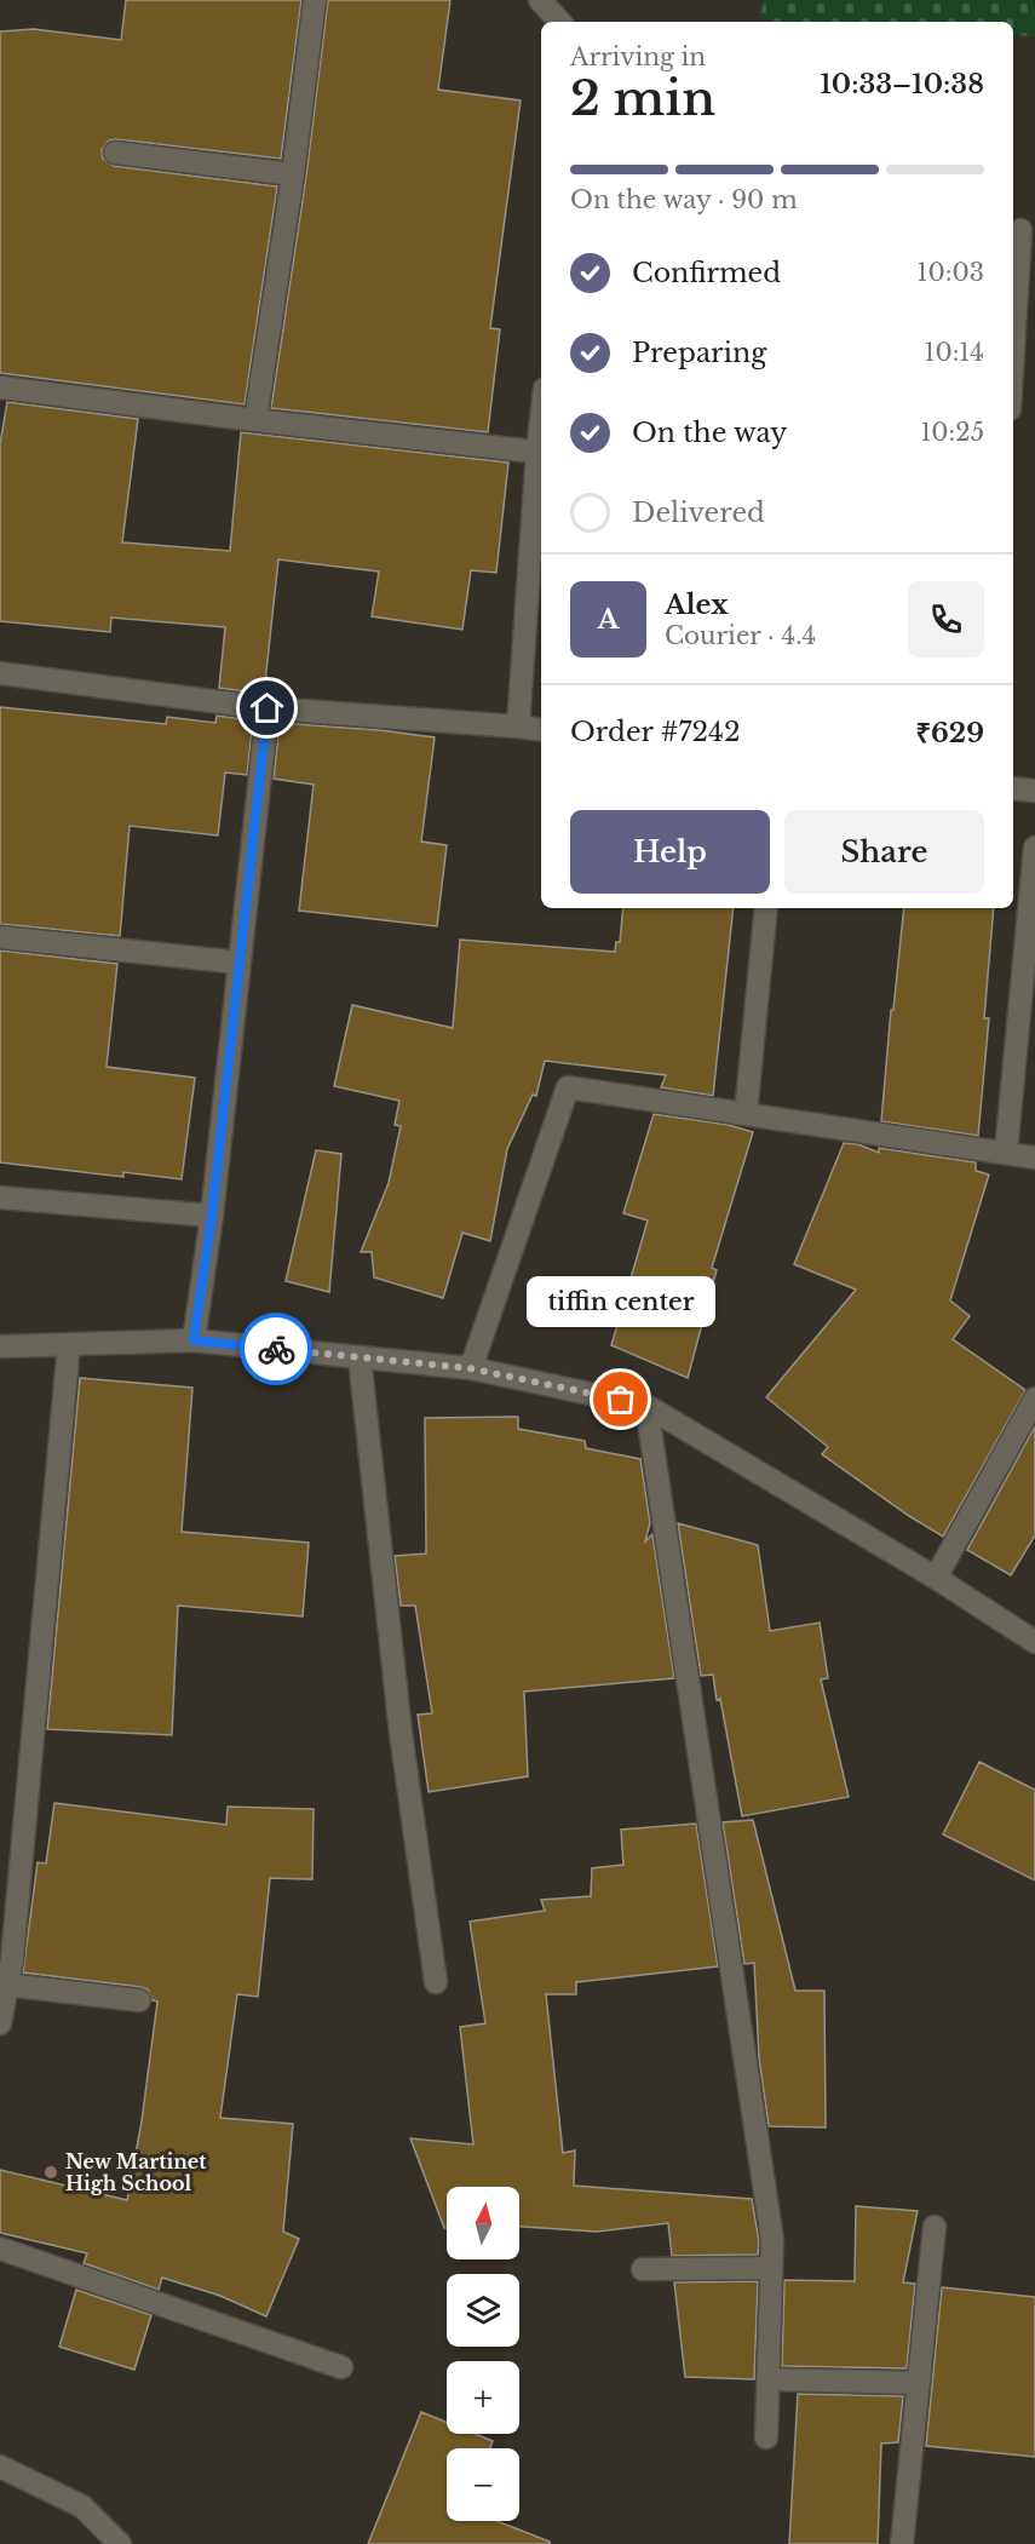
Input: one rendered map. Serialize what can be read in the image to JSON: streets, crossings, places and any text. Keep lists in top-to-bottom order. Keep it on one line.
{"places":["tiffin center","New Martinet High School"],"north":"top","page":{"heading":["2 min","Arriving in","10:33–10:38"],"panel":["Alex","Courier · 4.4","Order #7242","₹629"],"bar":"On the way · 90 m","list":[["Confirmed","10:03"],["Preparing","10:14"],["On the way","10:25"],"Delivered"],"round":"A","buttons":["Help","Share"],"bubble":"tiffin center","map_buttons":["+","−"]}}
